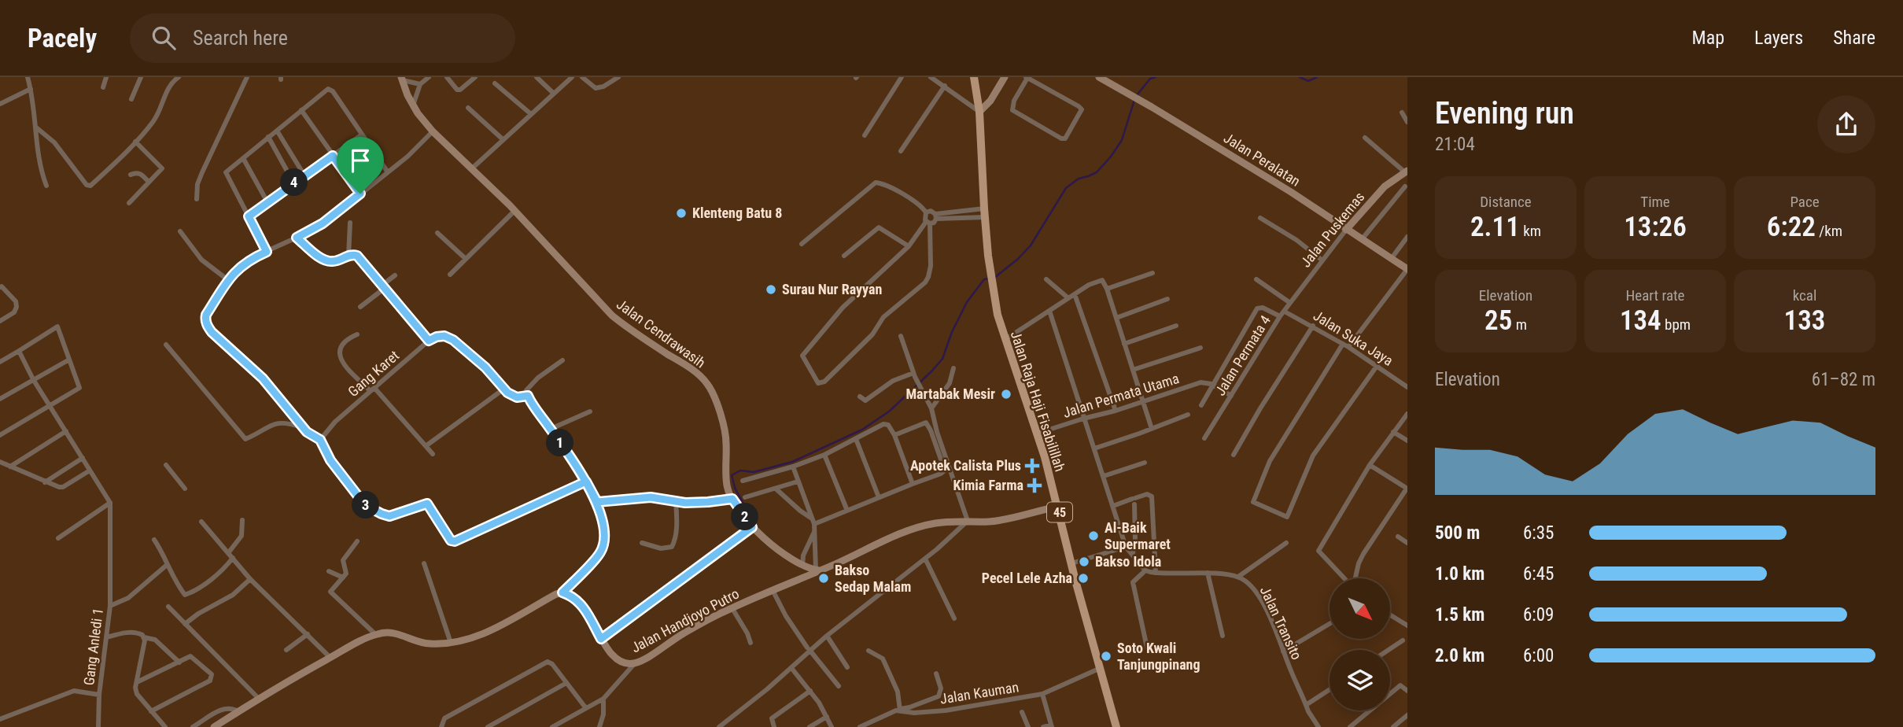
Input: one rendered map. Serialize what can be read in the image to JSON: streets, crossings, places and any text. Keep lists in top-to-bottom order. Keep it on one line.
{"streets":{"main road":["Jalan Raja Haji Fisabilillah","45"],"street":["Jalan Peralatan","Jalan Puskemas","Jalan Cendrawasih","Jalan Suka Jaya","Jalan Permata 4","Gang Karet","Jalan Permata Utama","Jalan Handjoyo Putro","Jalan Transito","Gang Anledi 1","Jalan Kauman"]},"crossings":[["Jalan Peralatan","Jalan Puskemas"],["Jalan Puskemas","Jalan Suka Jaya"],["Jalan Puskemas","Jalan Permata 4"],["Jalan Cendrawasih","Jalan Handjoyo Putro"],["Jalan Permata 4","Jalan Permata Utama"],["Jalan Permata Utama","Jalan Raja Haji Fisabilillah"],["Jalan Raja Haji Fisabilillah","Jalan Handjoyo Putro"],["Jalan Raja Haji Fisabilillah","Jalan Kauman"]],"places":{"other":["Klenteng Batu 8","Surau Nur Rayyan","Martabak Mesir","Al-Baik Supermaret","Bakso Idola","Bakso Sedap Malam","Pecel Lele Azha","Soto Kwali Tanjungpinang"],"health":["Apotek Calista Plus","Kimia Farma"]},"north":"bottom right","page":{"header":"Pacely","search":"Search here","nav":["Map","Layers","Share"],"heading":["Evening run","21:04"],"pins":["4","1","3","2"],"stats":[["Distance","2.11 km"],["Time","13:26"],["Pace","6:22 /km"],["Elevation","25 m"],["Heart rate","134 bpm"],["kcal","133"]],"chart":["Elevation","61–82 m"],"list":[{"name":"500 m","note":"6:35"},{"name":"1.0 km","note":"6:45"},{"name":"1.5 km","note":"6:09"},{"name":"2.0 km","note":"6:00"}]}}
